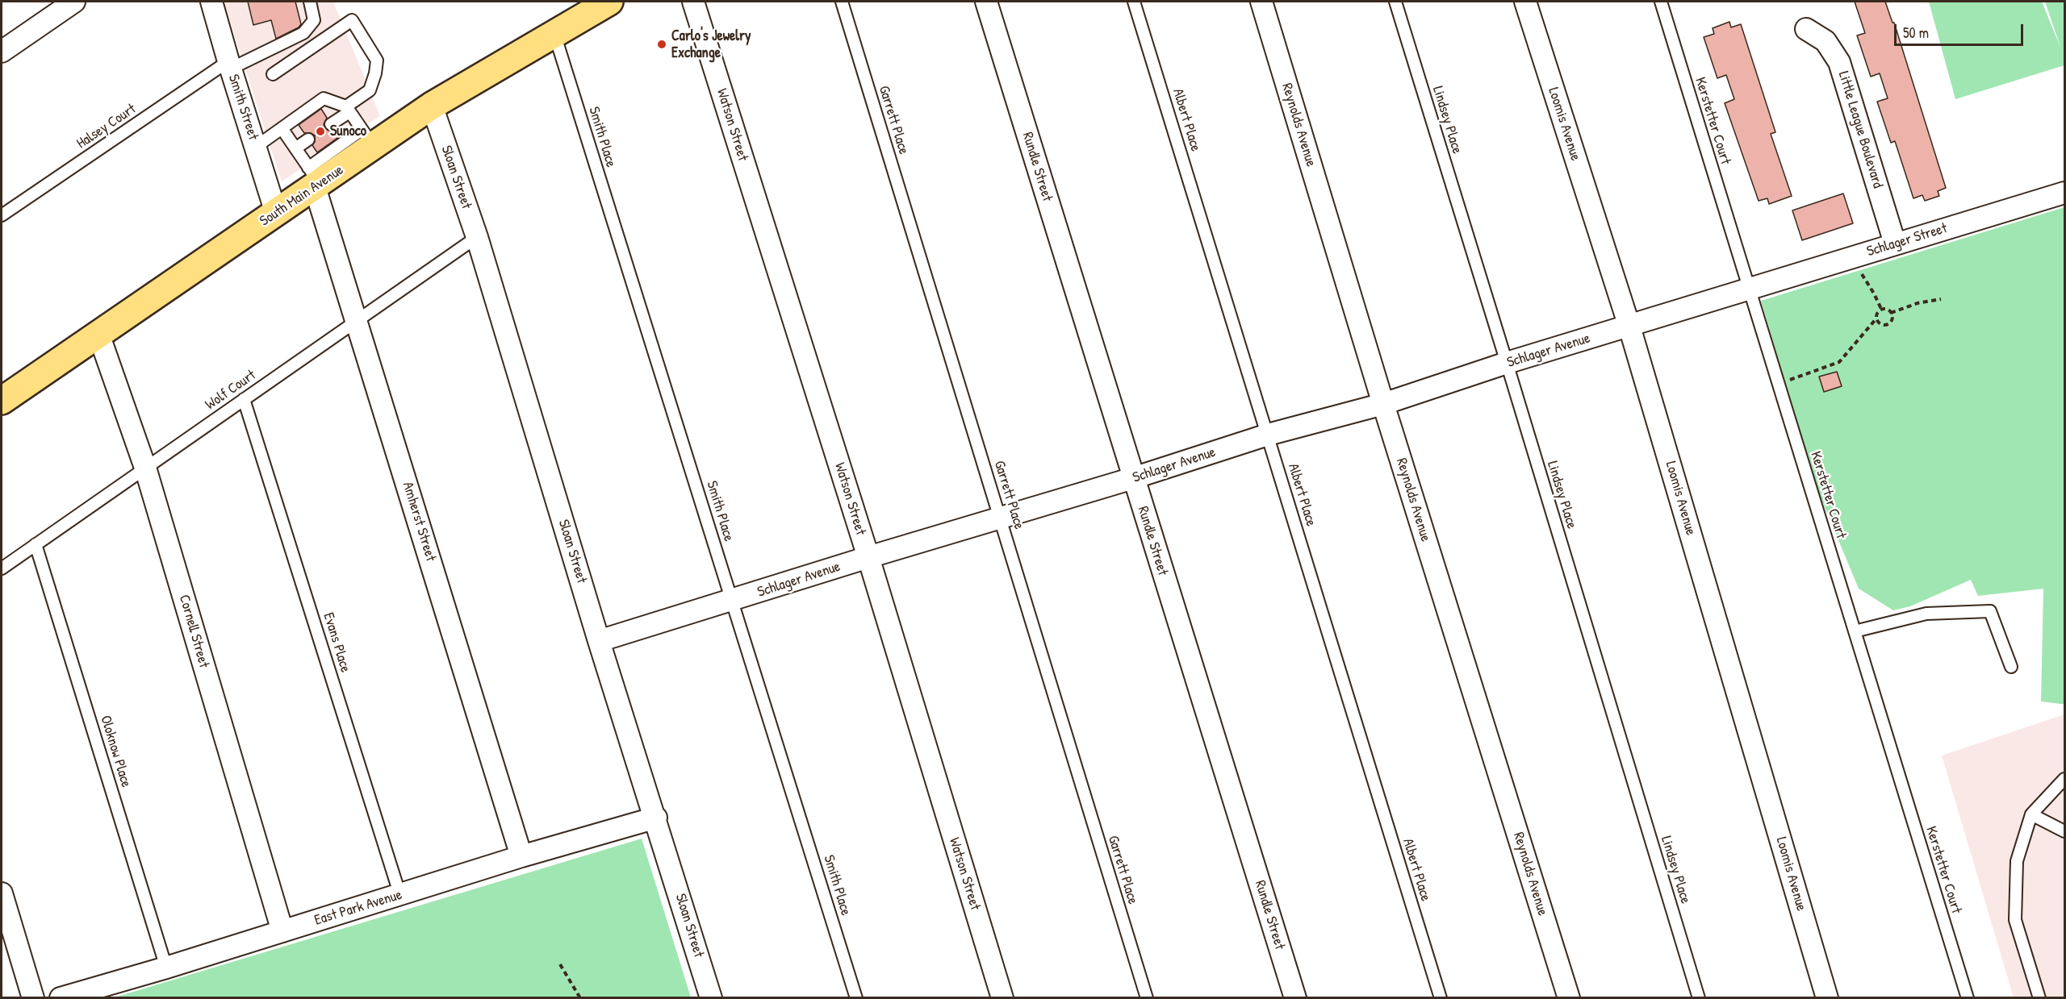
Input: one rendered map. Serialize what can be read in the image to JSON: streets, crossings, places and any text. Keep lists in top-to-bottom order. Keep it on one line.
{"streets":{"main road":["South Main Avenue"],"street":["Smith Street","Loomis Avenue","Watson Street","Reynolds Avenue","Little League Boulevard","Rundle Street","Sloan Street","Schlager Street","Schlager Avenue","Amherst Street","Cornell Street","East Park Avenue"],"lane":["Garrett Place","Albert Place","Lindsey Place","Kerstetter Court","Halsey Court","Smith Place","Wolf Court","Evans Place","Oloknow Place"]},"crossings":[["Smith Street","Halsey Court"],["Smith Street","South Main Avenue"],["Garrett Place","Schlager Avenue"],["Albert Place","Schlager Avenue"],["Lindsey Place","Schlager Avenue"],["Kerstetter Court","Schlager Street"],["Kerstetter Court","Schlager Avenue"],["Loomis Avenue","Schlager Avenue"],["Watson Street","Schlager Avenue"],["Reynolds Avenue","Schlager Avenue"],["Little League Boulevard","Schlager Street"],["Smith Place","South Main Avenue"],["Smith Place","Schlager Avenue"],["Rundle Street","Schlager Avenue"],["Sloan Street","South Main Avenue"],["Sloan Street","Schlager Avenue"],["Sloan Street","Wolf Court"],["Sloan Street","East Park Avenue"],["South Main Avenue","Amherst Street"],["South Main Avenue","Cornell Street"],["Schlager Street","Schlager Avenue"],["Wolf Court","Amherst Street"],["Wolf Court","Cornell Street"],["Wolf Court","Evans Place"],["Wolf Court","Oloknow Place"],["Amherst Street","East Park Avenue"],["Cornell Street","East Park Avenue"],["Evans Place","East Park Avenue"],["Oloknow Place","East Park Avenue"]],"places":["Carlo's Jewelry Exchange","Sunoco"],"scale_bar":"50 m"}
